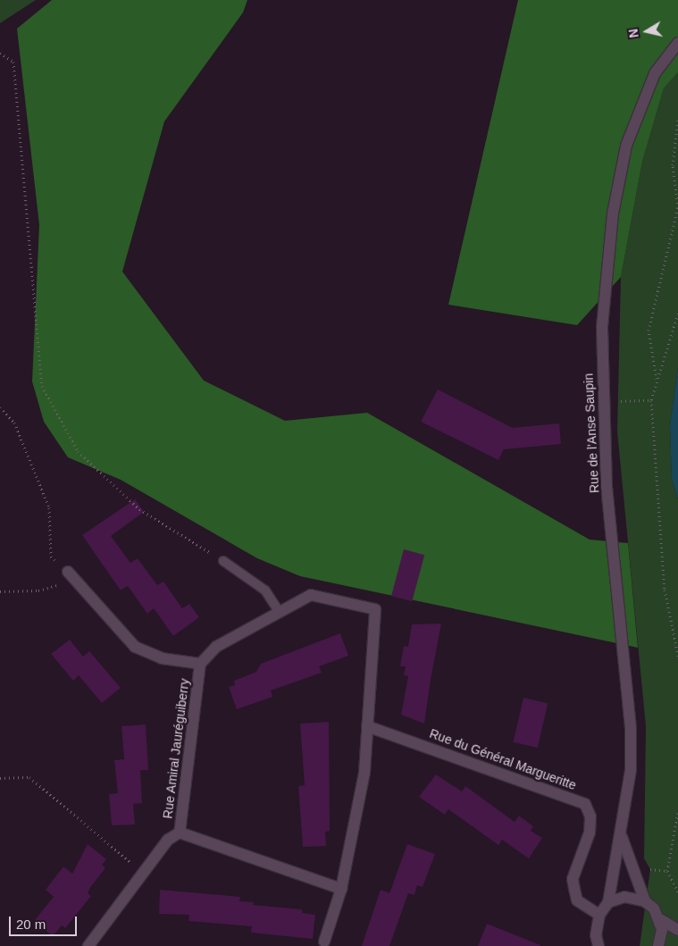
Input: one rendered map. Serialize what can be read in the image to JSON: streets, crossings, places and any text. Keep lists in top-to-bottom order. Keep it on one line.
{"streets":{"street":["Rue de l'Anse Saupin","Rue Amiral Jauréguiberry","Rue du Général Margueritte"]},"scale_bar":"20 m","north":"left"}
